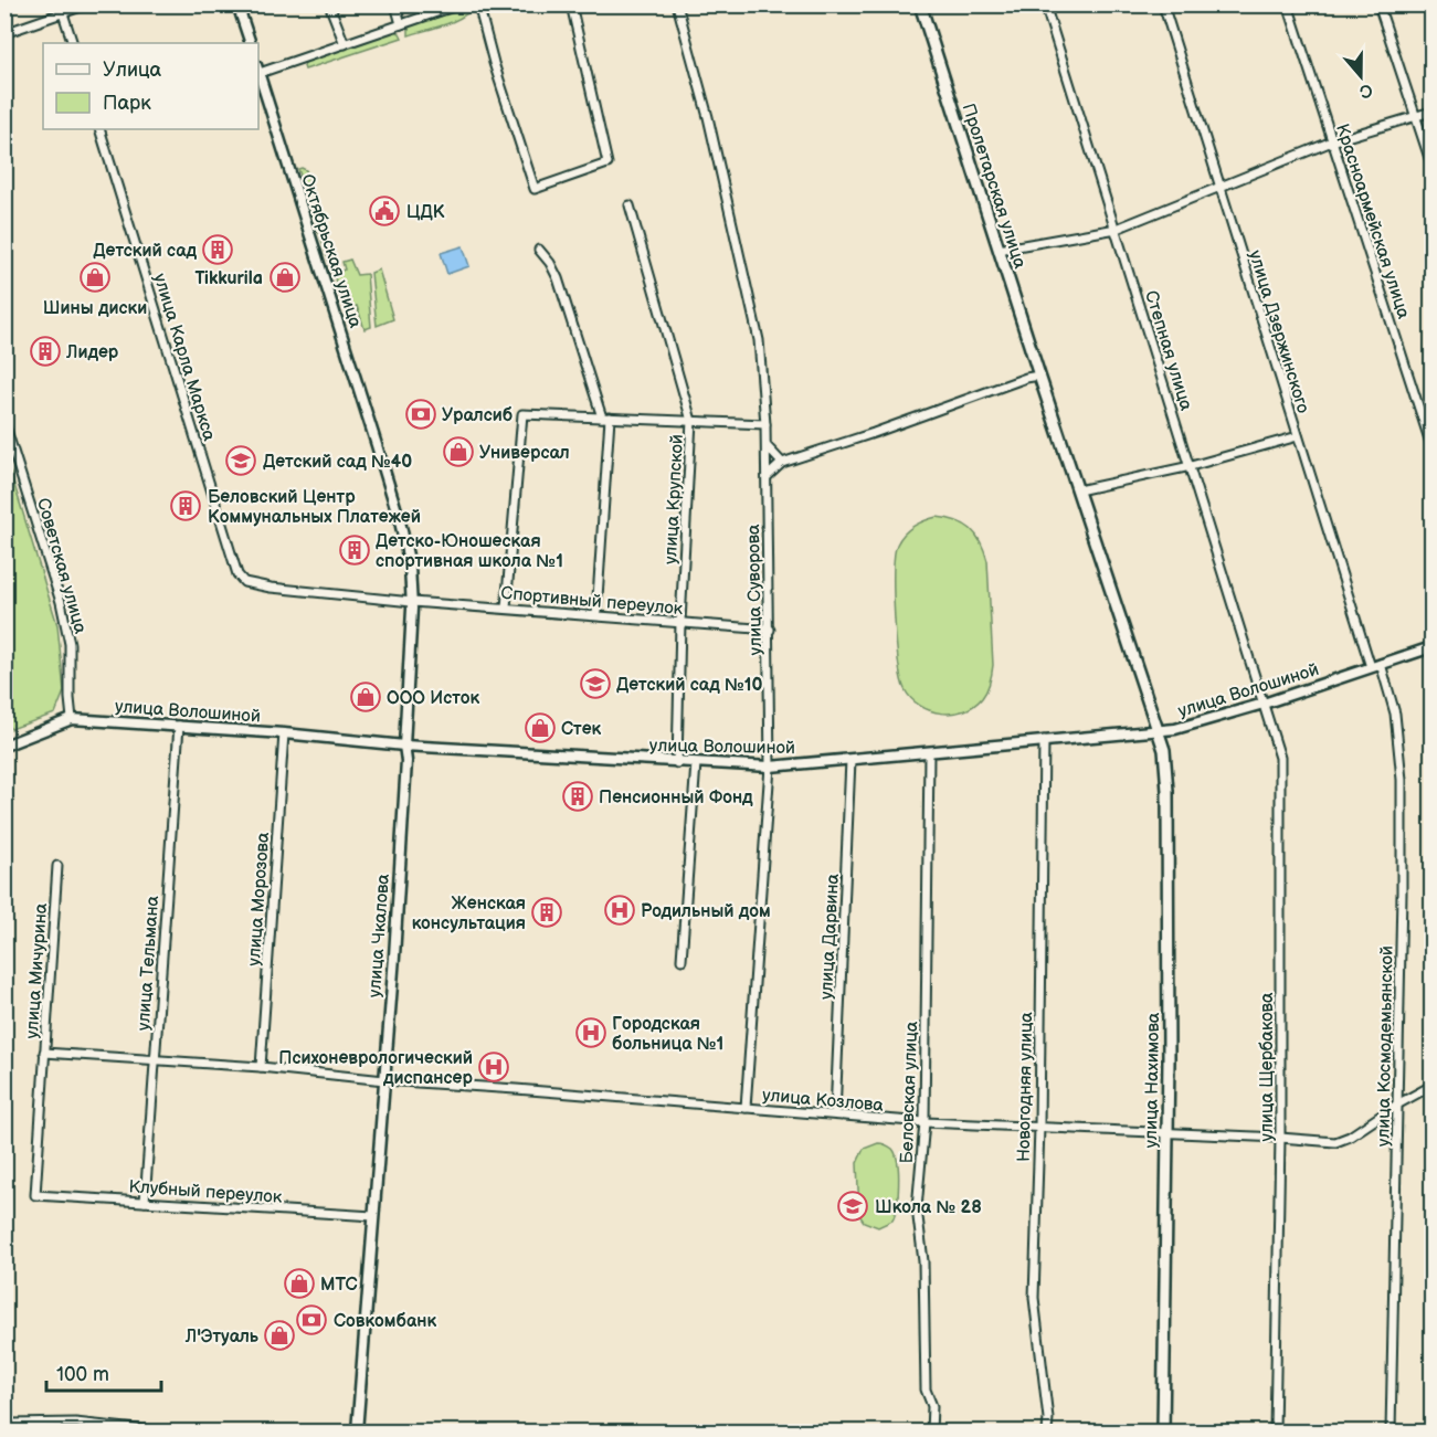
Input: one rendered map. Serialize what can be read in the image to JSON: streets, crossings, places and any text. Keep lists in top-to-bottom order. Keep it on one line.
{"streets":{"main road":["Пролетарская улица","улица Нахимова"],"street":["Красноармейская улица","Октябрьская улица","улица Дзержинского","Степная улица","улица Карла Маркса","улица Крупской","Советская улица","улица Суворова","Спортивный переулок","улица Волошиной","улица Морозова","улица Чкалова","улица Дарвина","улица Тельмана","улица Мичурина","улица Космодемьянской","улица Щербакова","Новогодняя улица","Беловская улица","улица Козлова","Клубный переулок"]},"crossings":[["Пролетарская улица","улица Волошиной"],["Пролетарская улица","улица Нахимова"],["Октябрьская улица","улица Чкалова"],["улица Дзержинского","улица Волошиной"],["улица Дзержинского","улица Космодемьянской"],["Степная улица","улица Волошиной"],["Степная улица","улица Щербакова"],["улица Карла Маркса","Спортивный переулок"],["улица Карла Маркса","улица Чкалова"],["улица Крупской","Спортивный переулок"],["улица Крупской","улица Волошиной"],["Советская улица","улица Волошиной"],["улица Суворова","Спортивный переулок"],["улица Суворова","улица Волошиной"],["улица Суворова","улица Козлова"],["Спортивный переулок","улица Чкалова"],["улица Волошиной","улица Морозова"],["улица Волошиной","улица Чкалова"],["улица Волошиной","улица Дарвина"],["улица Волошиной","улица Тельмана"],["улица Волошиной","улица Космодемьянской"],["улица Волошиной","улица Щербакова"],["улица Волошиной","улица Нахимова"],["улица Волошиной","Новогодняя улица"],["улица Волошиной","Беловская улица"],["улица Морозова","улица Козлова"],["улица Чкалова","улица Козлова"],["улица Чкалова","Клубный переулок"],["улица Дарвина","улица Козлова"],["улица Тельмана","Клубный переулок"],["улица Мичурина","Клубный переулок"],["улица Космодемьянской","улица Козлова"],["улица Щербакова","улица Козлова"],["улица Нахимова","улица Козлова"],["Новогодняя улица","улица Козлова"],["Беловская улица","улица Козлова"]],"places":{"public building":["ЦДК"],"building":["Детский сад","Лидер","Беловский Центр Коммунальных Платежей","Детско-Юношеская спортивная школа №1","Пенсионный Фонд","Женская консультация"],"shop":["Шины диски","Tikkurila","Универсал","ООО Исток","Стек","МТС","Л'Этуаль"],"bank":["Уралсиб","Совкомбанк"],"school or university":["Детский сад №40","Детский сад №10","Школа № 28"],"hospital":["Родильный дом","Городская больница №1","Психоневрологический диспансер"]},"legend":["Улица","Парк"],"scale_bar":"100 m","north":"bottom"}
